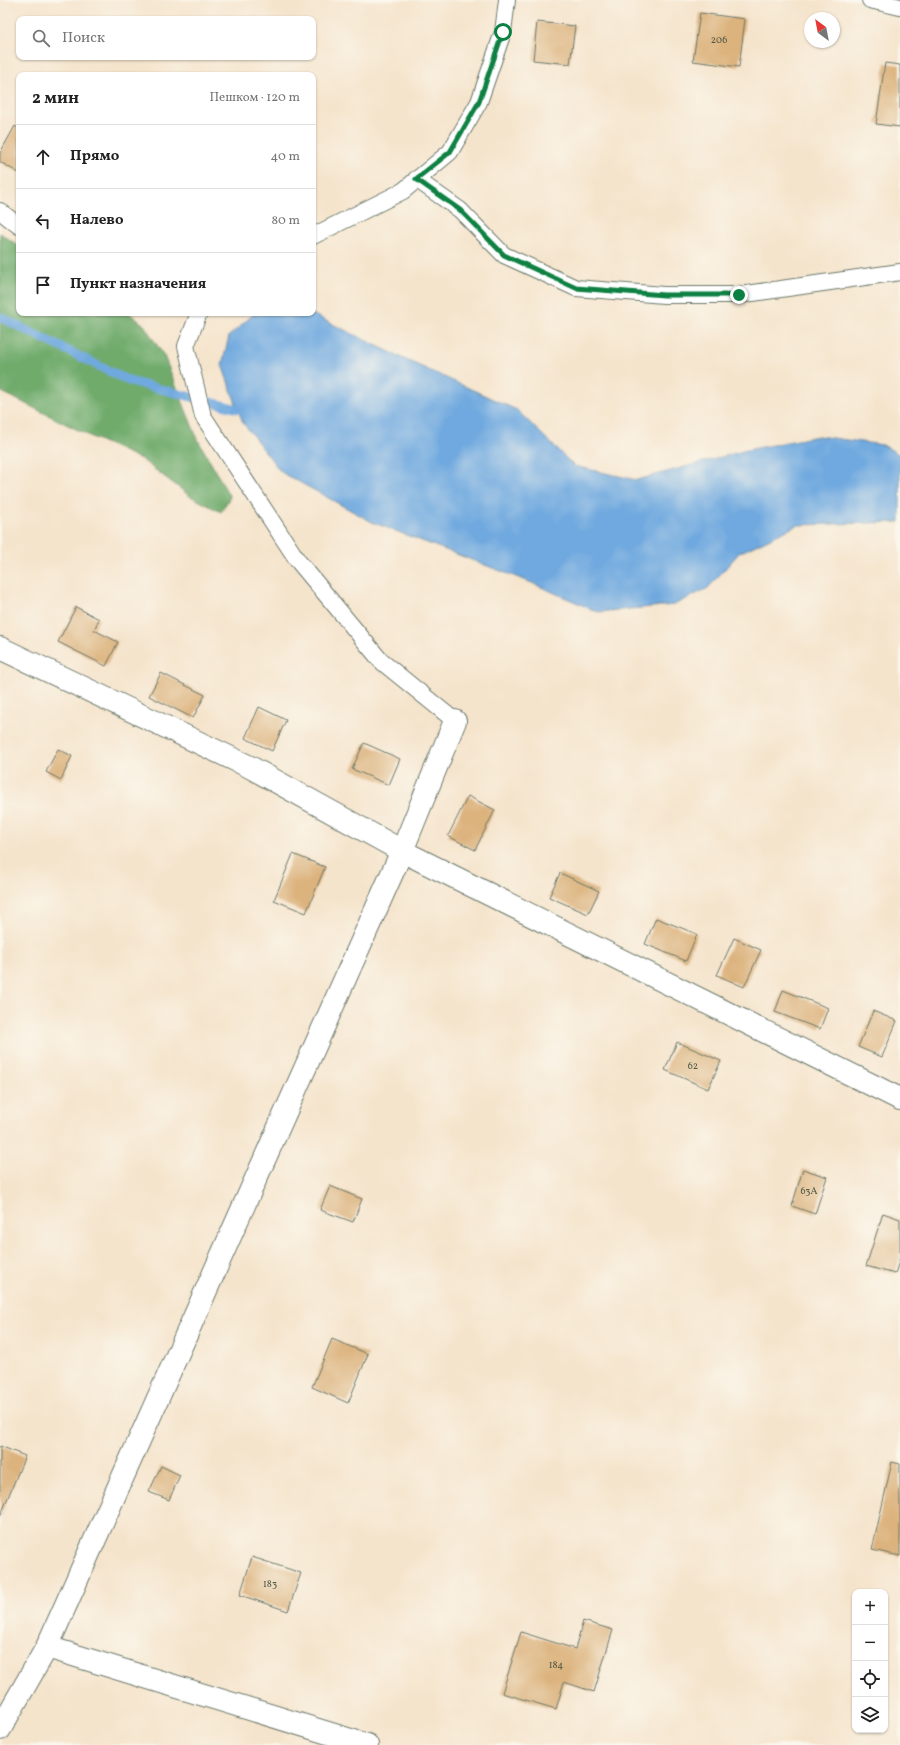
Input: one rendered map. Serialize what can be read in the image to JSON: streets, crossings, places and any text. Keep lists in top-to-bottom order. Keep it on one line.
{"house_numbers":["206","62","63А","183","184"],"north":"top left","page":{"search":"Поиск","heading":["2 мин","Пешком · 120 m"],"list":[["Прямо","40 m"],["Налево","80 m"],"Пункт назначения"],"map_buttons":["+","−"]}}
